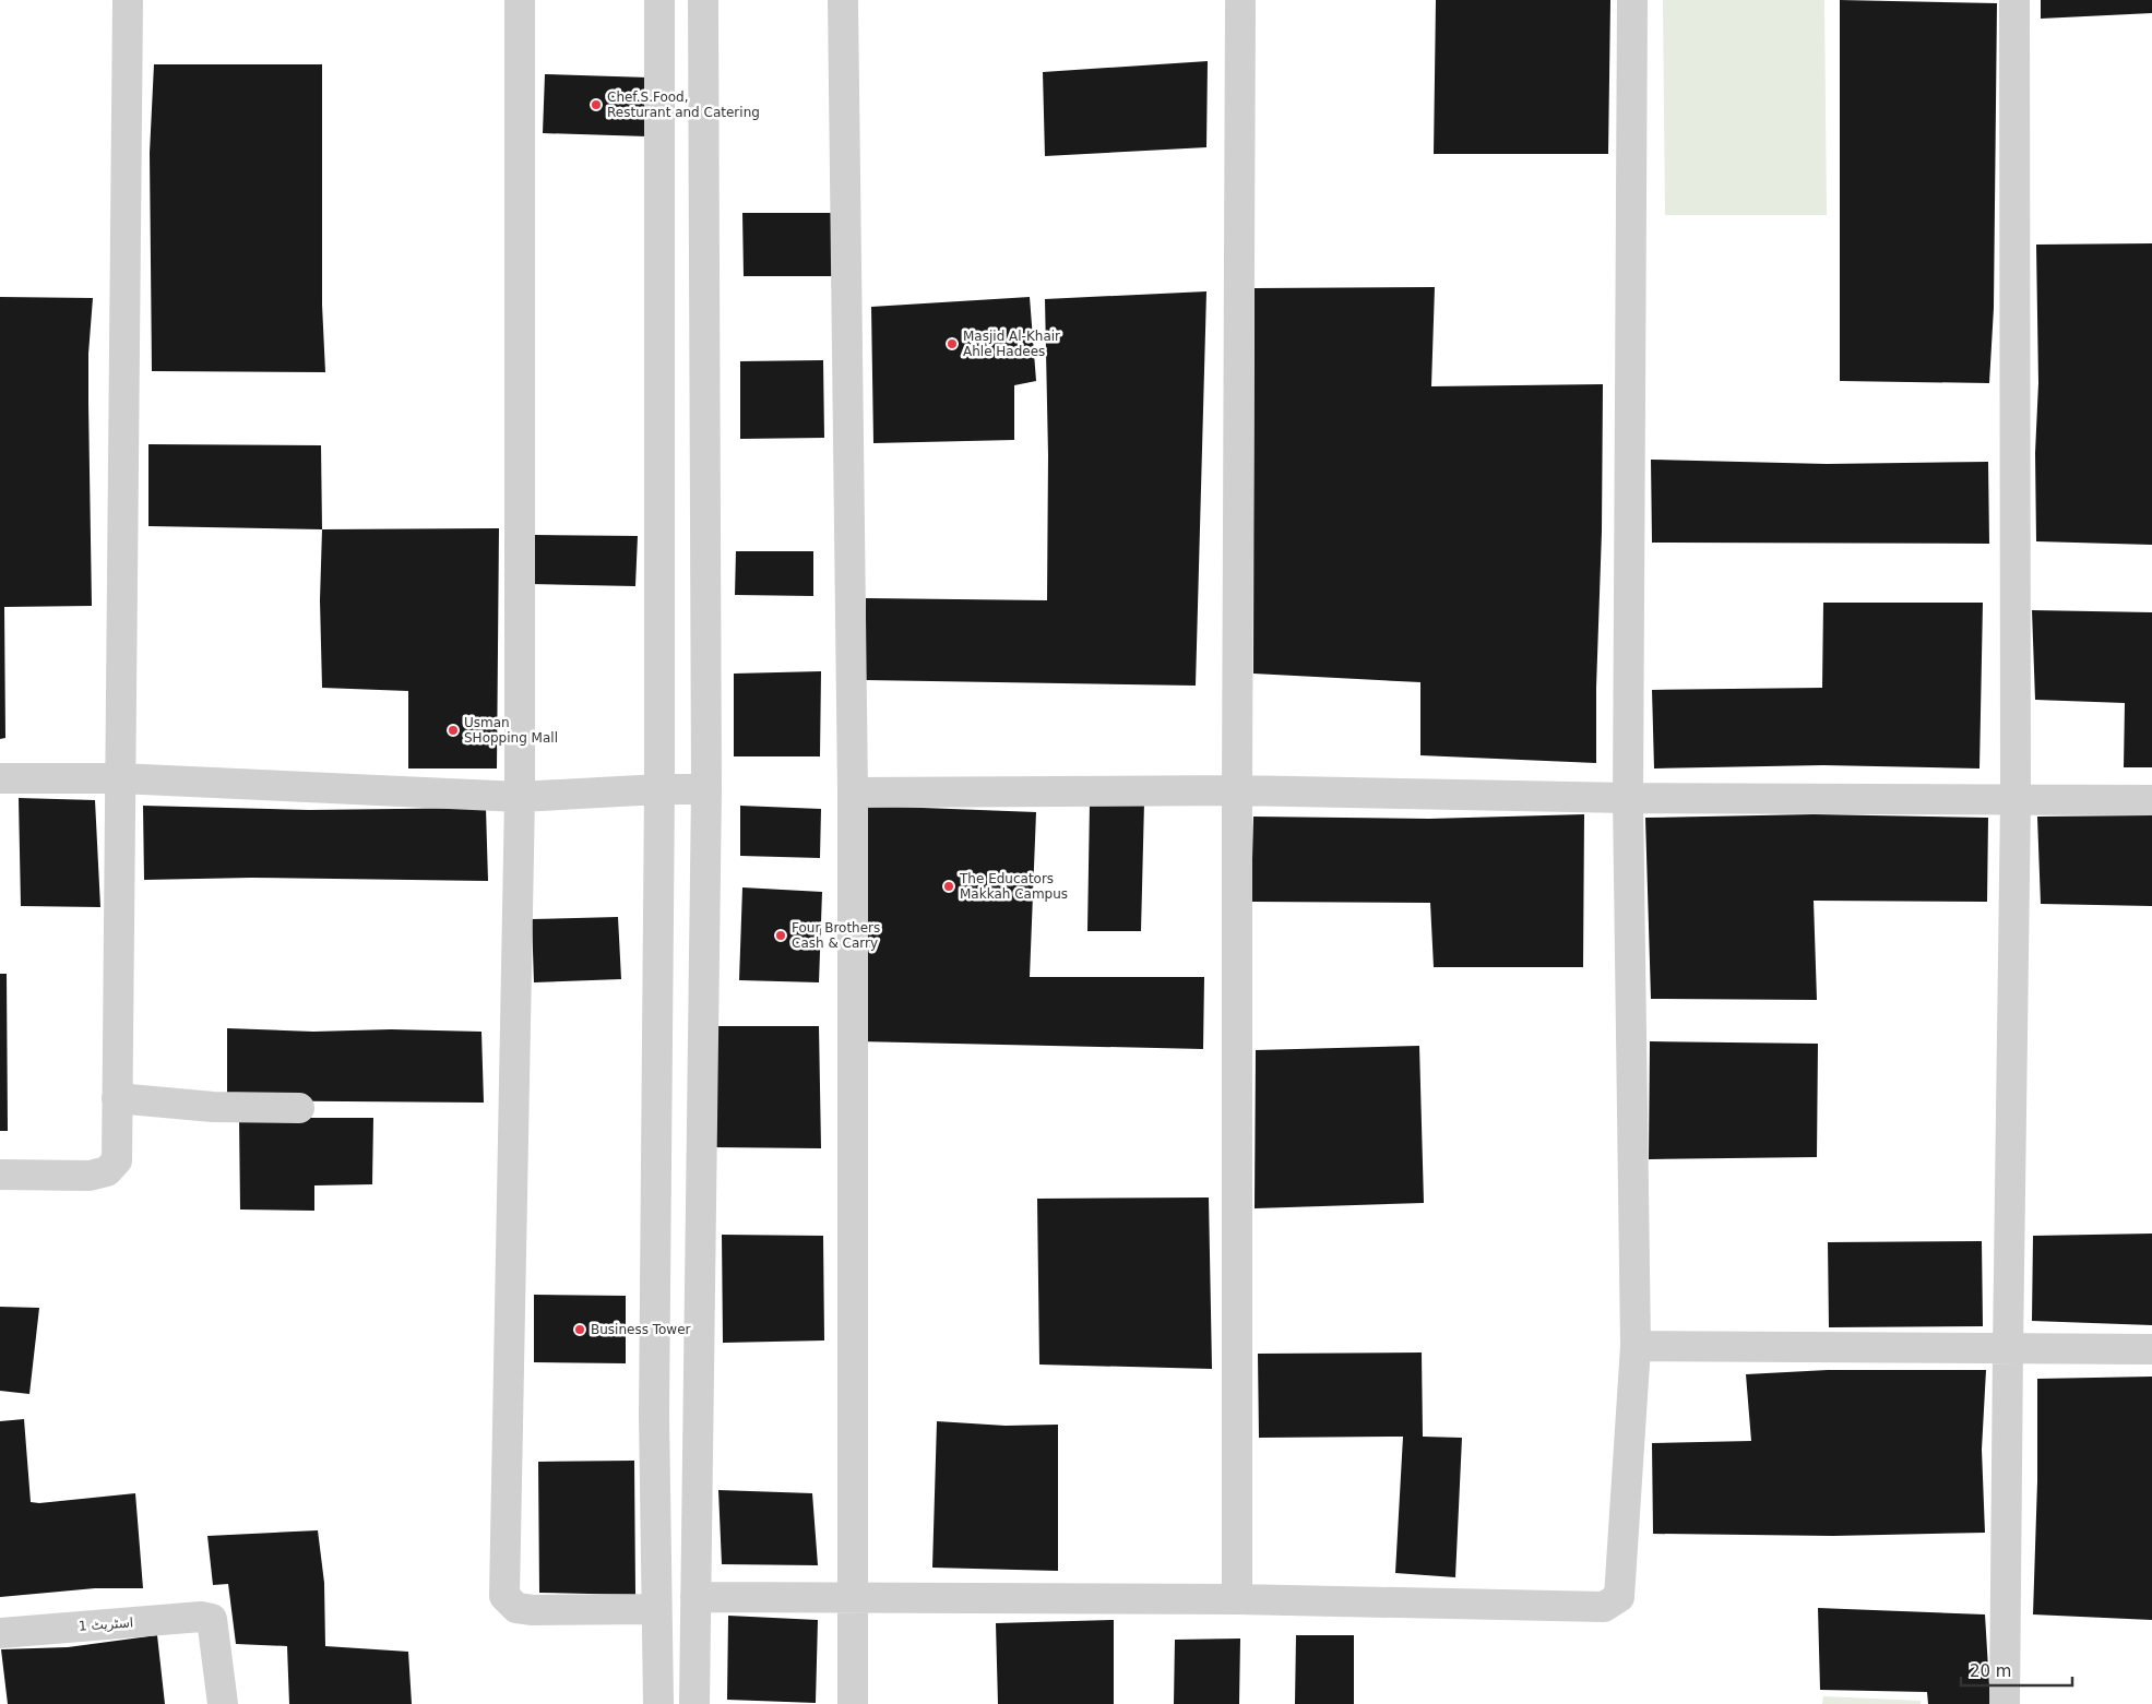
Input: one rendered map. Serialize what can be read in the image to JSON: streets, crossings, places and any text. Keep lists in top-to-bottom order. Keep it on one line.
{"streets":{"street":["اسٹریٹ 1"]},"places":["Chef.S.Food, Resturant and Catering","Masjid Al-Khair Ahle Hadees","Usman SHopping Mall","The Educators Makkah Campus","Four Brothers Cash & Carry","Business Tower"],"scale_bar":"20 m"}
